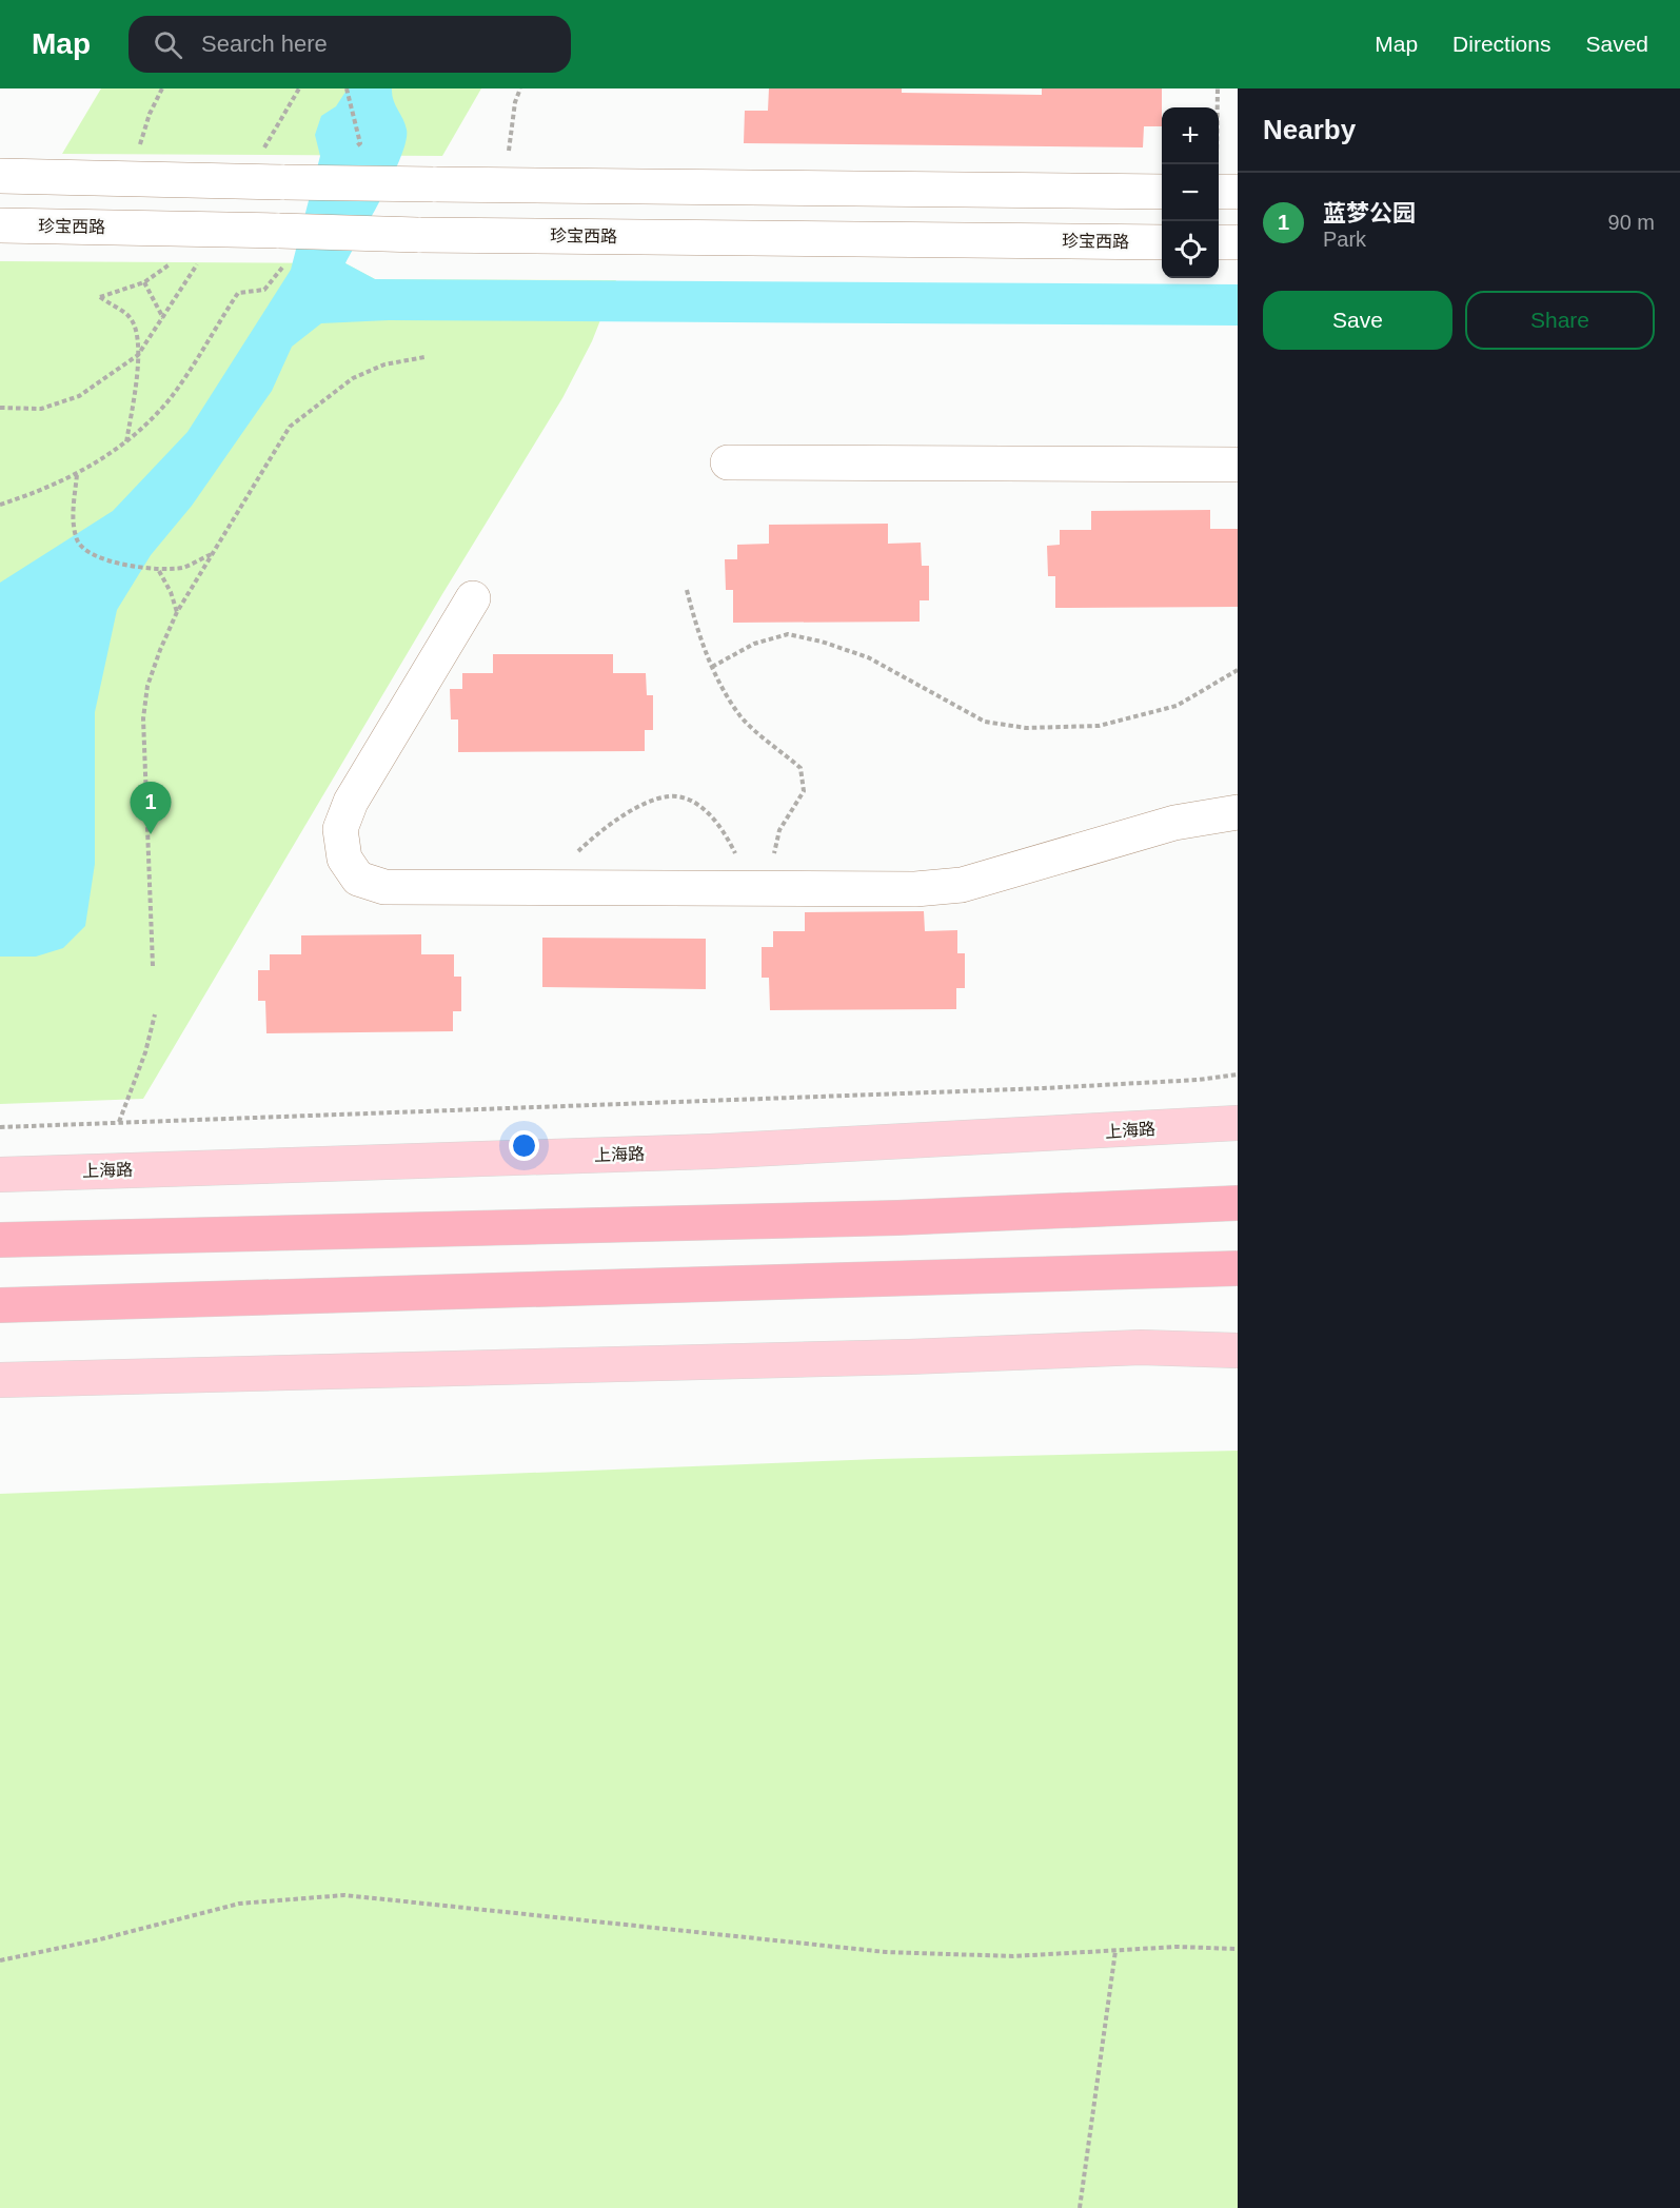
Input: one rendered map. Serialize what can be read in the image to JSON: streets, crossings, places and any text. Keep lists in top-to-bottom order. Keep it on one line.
{"streets":{"main road":["上海路"],"street":["珍宝西路"]},"page":{"header":"Map","search":"Search here","nav":["Map","Directions","Saved"],"heading":"Nearby","map_buttons":["+","−"],"list":[{"mark":"1","name":"蓝梦公园","note":"Park","value":"90 m"}],"buttons":["Save","Share"],"pins":"1"}}
